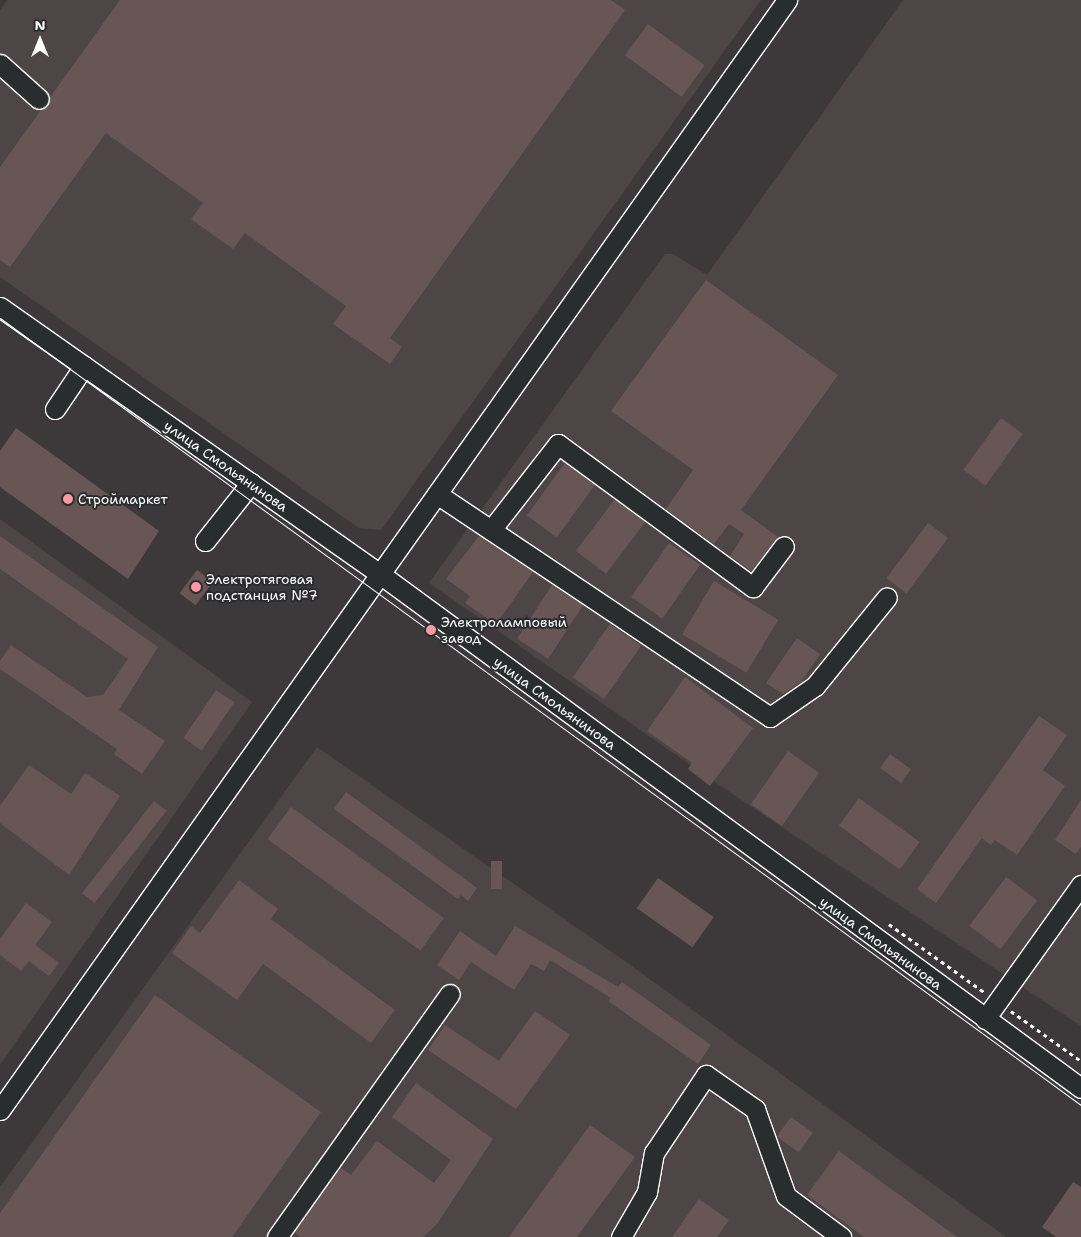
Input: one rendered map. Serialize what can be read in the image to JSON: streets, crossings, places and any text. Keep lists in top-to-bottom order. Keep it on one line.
{"streets":{"street":["улица Смольянинова"]},"places":["Строймаркет","Электротяговая подстанция №7","Электроламповый завод"],"north":"top"}
